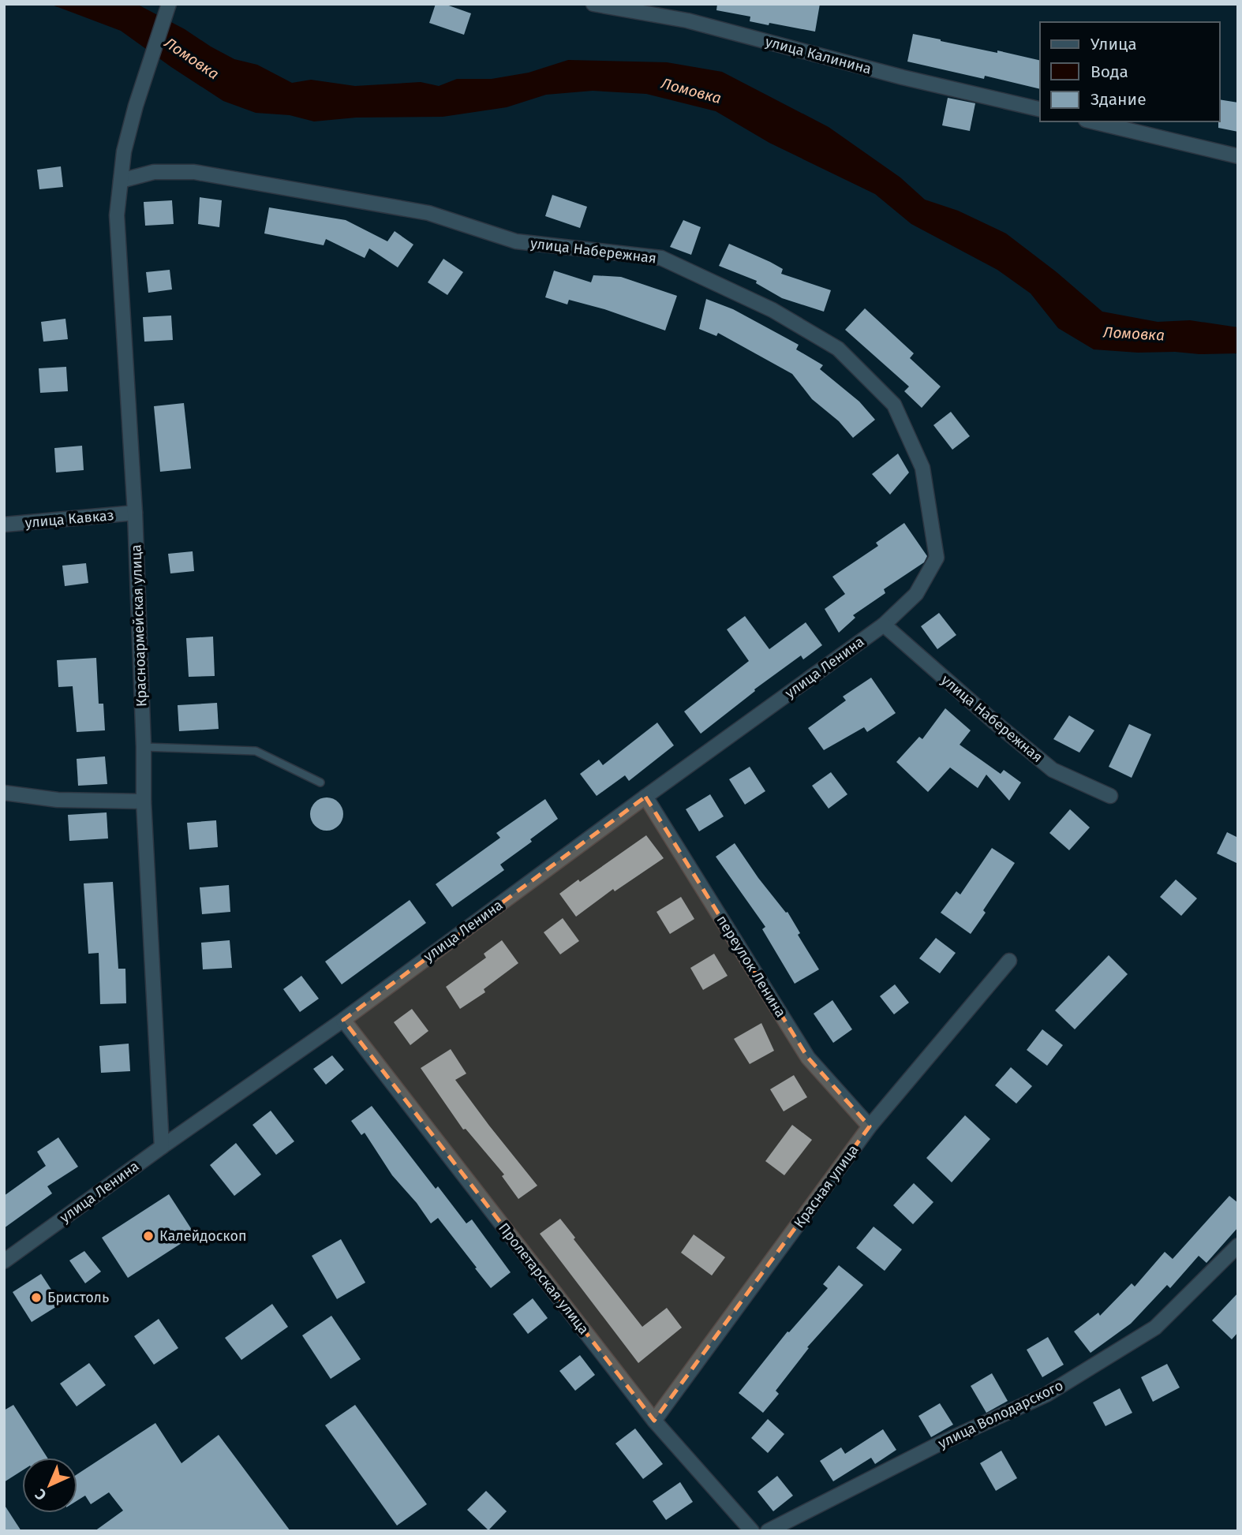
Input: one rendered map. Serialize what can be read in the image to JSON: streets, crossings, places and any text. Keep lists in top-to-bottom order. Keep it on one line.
{"streets":{"street":["улица Калинина","улица Набережная","улица Кавказ","Красноармейская улица","улица Ленина","переулок Ленина","Красная улица","Пролетарская улица","улица Володарского"]},"crossings":[["улица Набережная","Красноармейская улица"],["улица Набережная","улица Ленина"],["улица Кавказ","Красноармейская улица"],["Красноармейская улица","улица Ленина"],["улица Ленина","переулок Ленина"],["улица Ленина","Пролетарская улица"],["переулок Ленина","Красная улица"],["Красная улица","Пролетарская улица"]],"water":["Ломовка"],"places":["Калейдоскоп","Бристоль"],"legend":["Улица","Вода","Здание"],"north":"bottom left"}
